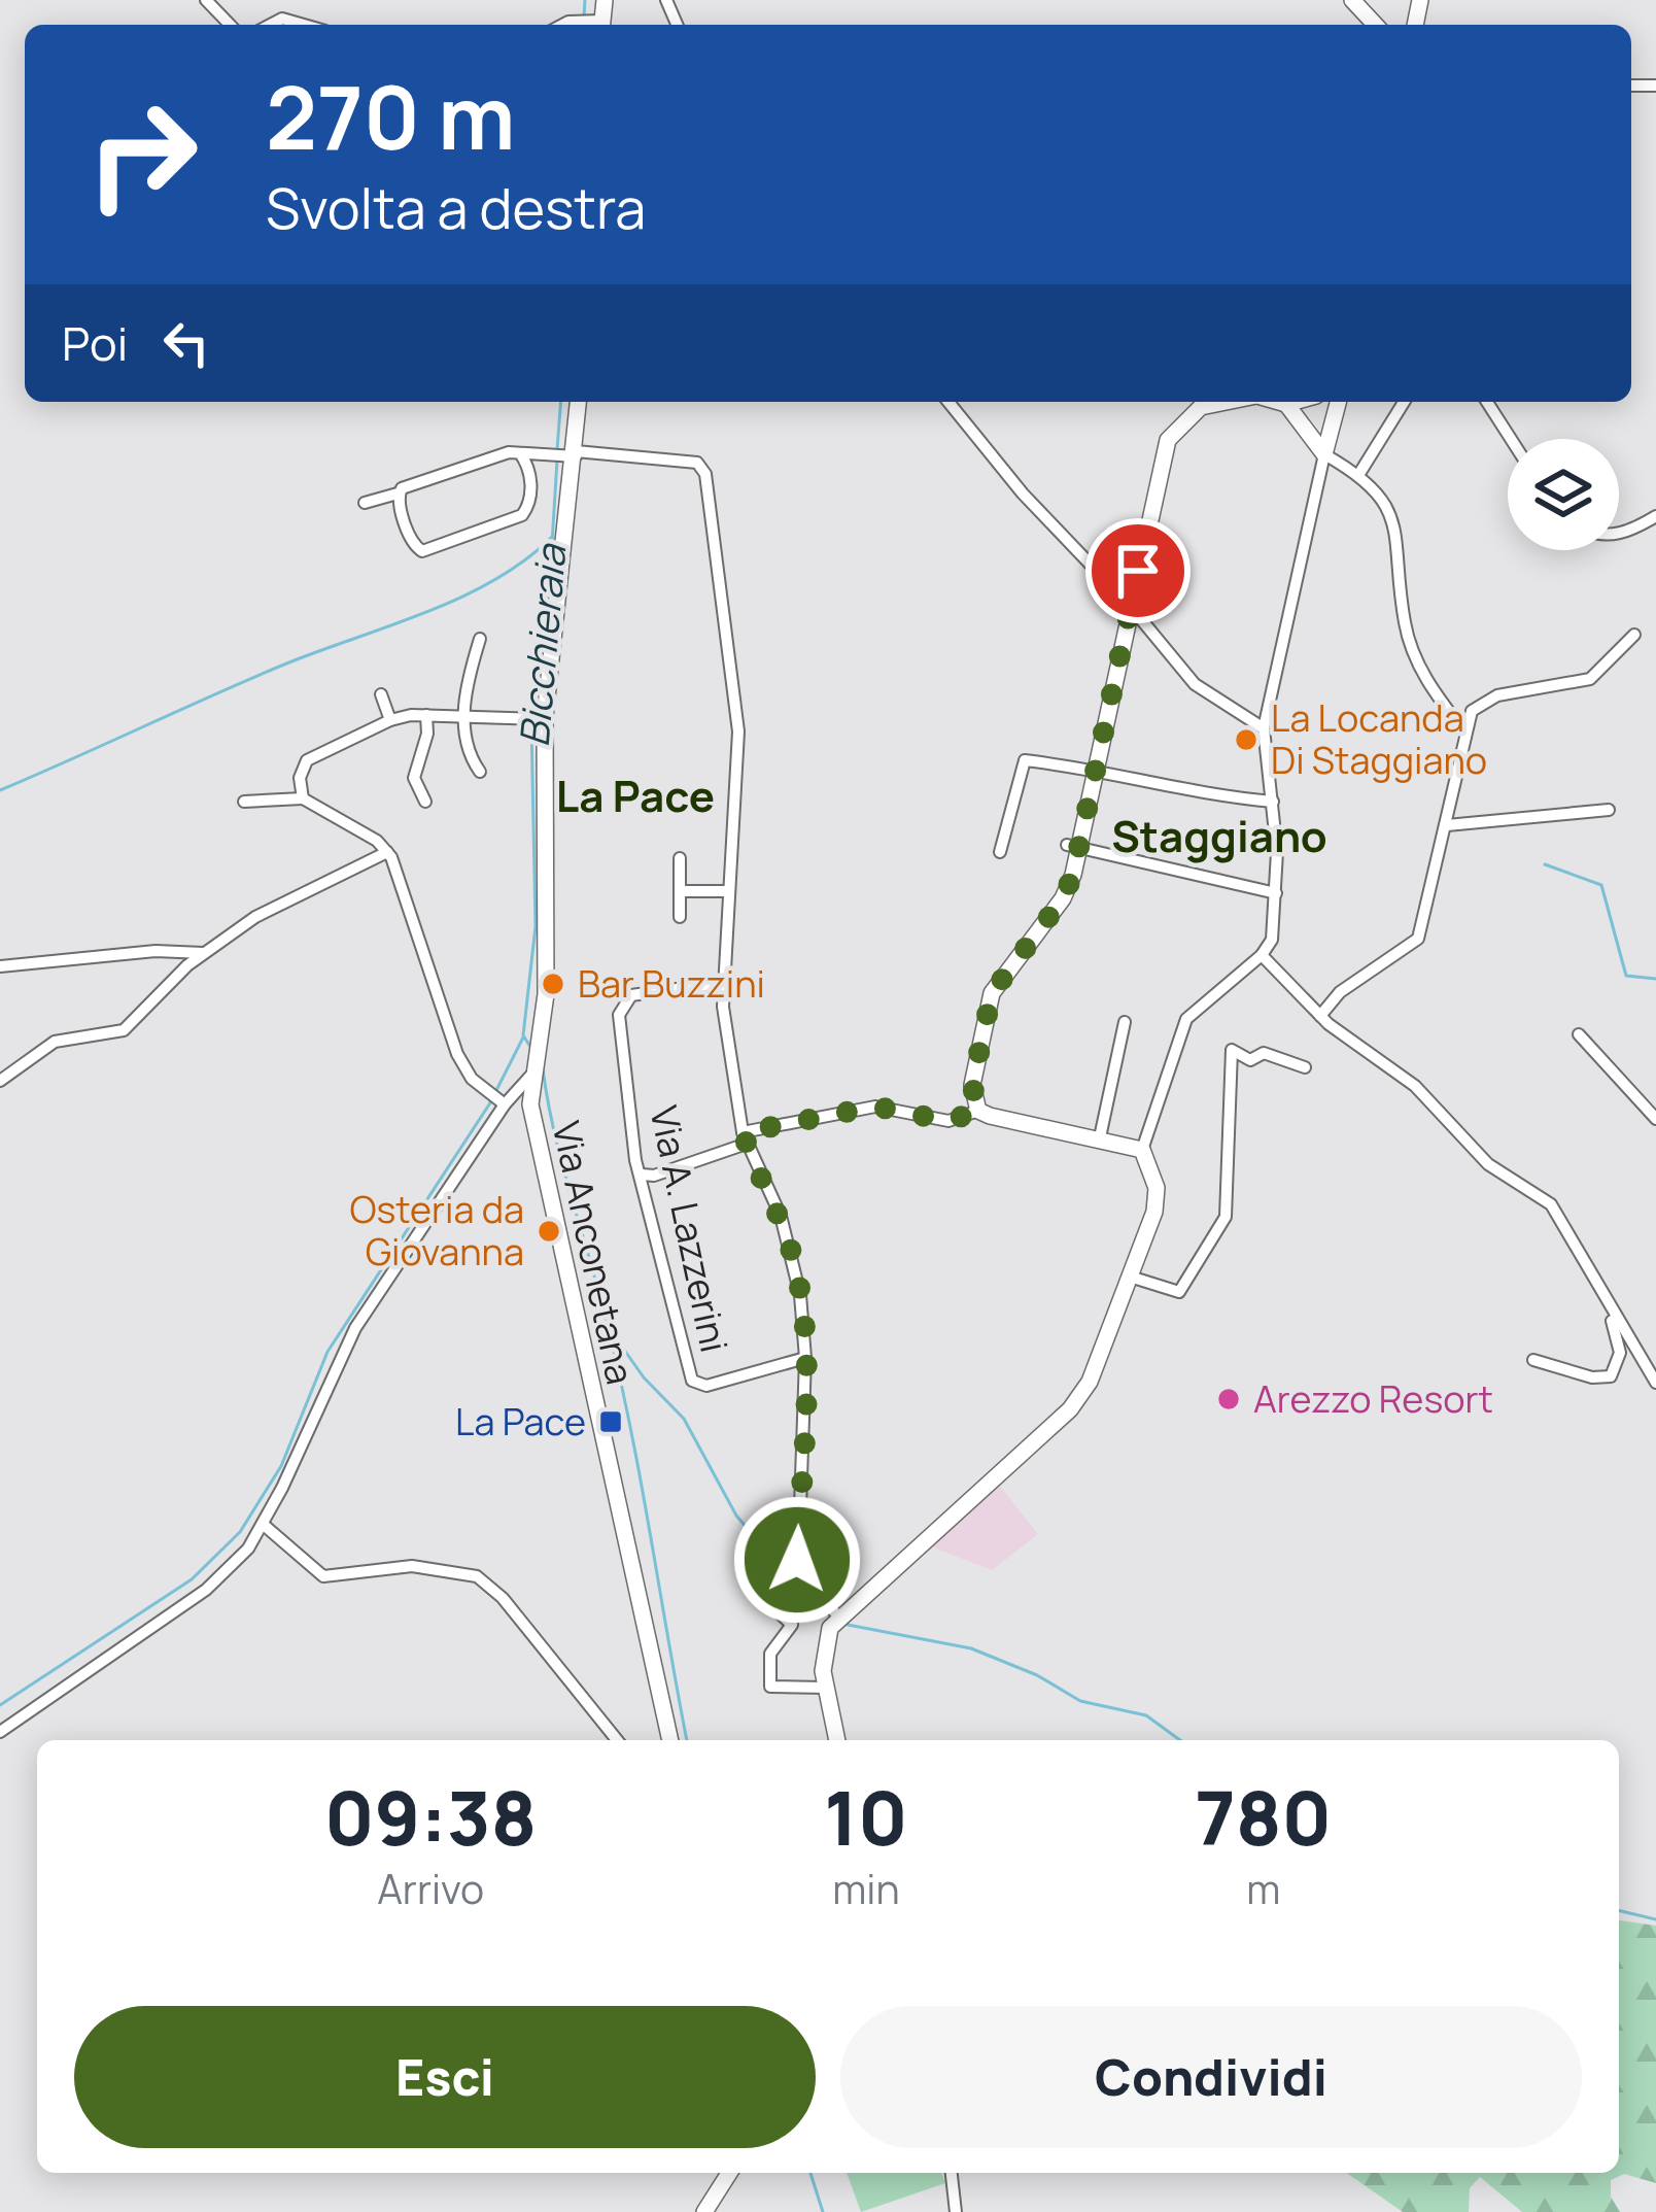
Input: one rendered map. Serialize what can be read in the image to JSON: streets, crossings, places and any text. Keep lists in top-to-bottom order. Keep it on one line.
{"streets":{"street":["Via A. Lazzerini","Via Anconetana"]},"districts":["La Pace","Staggiano"],"water":["Bicchieraia"],"places":{"other":["La Locanda Di Staggiano","Bar Buzzini","Osteria da Giovanna","Arezzo Resort"],"transit":["La Pace"]},"page":{"turn":["270 m","Svolta a destra"],"then":"Poi","eta":["09:38","Arrivo","10","min","780","m"],"buttons":["Esci","Condividi"]}}
